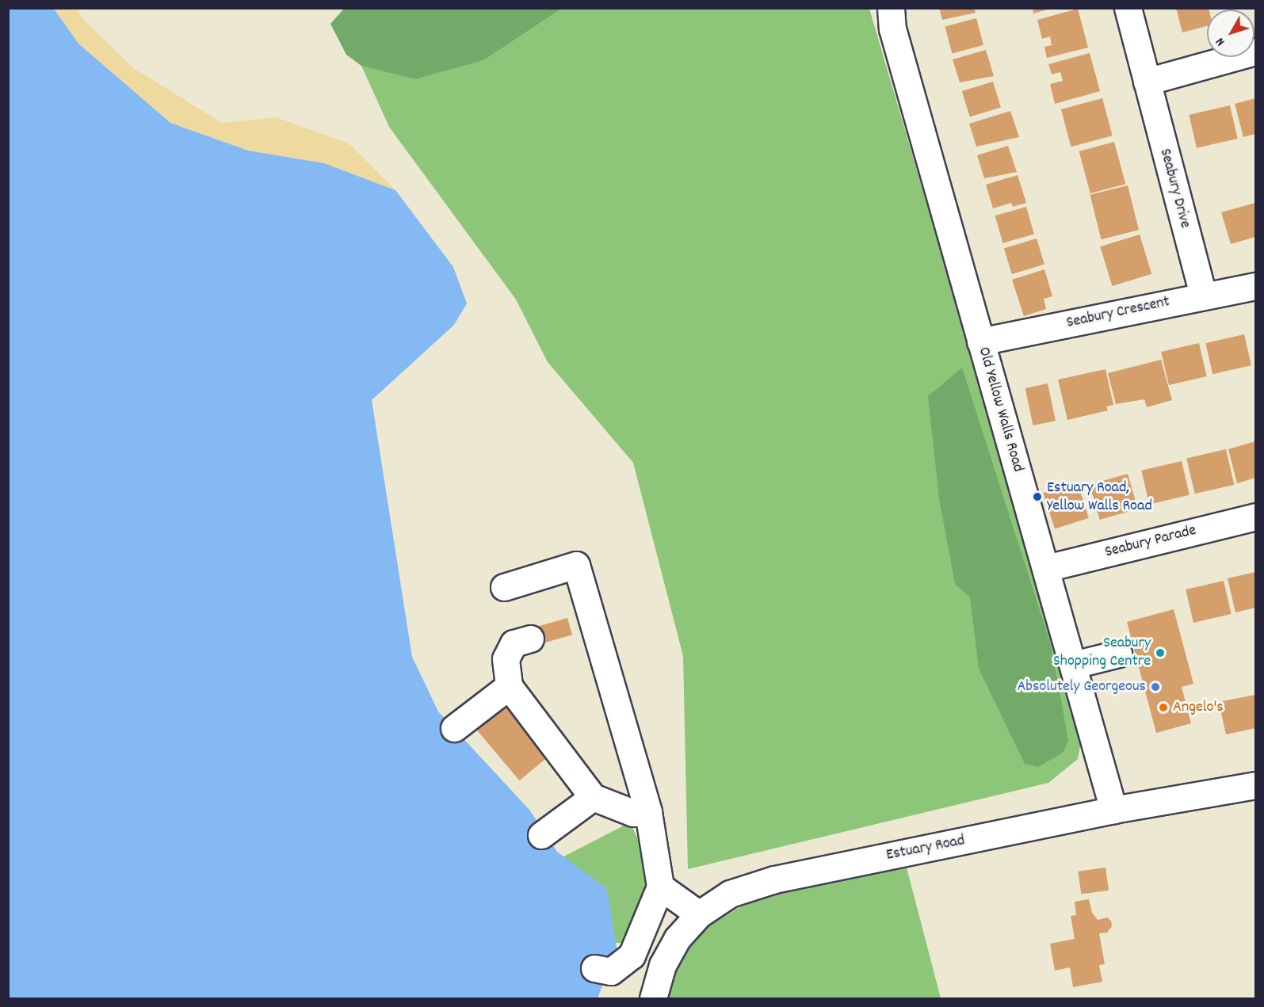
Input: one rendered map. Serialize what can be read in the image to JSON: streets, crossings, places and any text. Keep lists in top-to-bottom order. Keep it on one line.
{"streets":{"street":["Seabury Drive","Seabury Crescent","Old Yellow Walls Road","Seabury Parade","Estuary Road"]},"crossings":[["Seabury Drive","Seabury Crescent"],["Seabury Crescent","Old Yellow Walls Road"],["Old Yellow Walls Road","Seabury Parade"],["Old Yellow Walls Road","Estuary Road"]],"places":["Estuary Road, Yellow Walls Road","Seabury Shopping Centre","Absolutely Georgeous","Angelo's"],"north":"bottom left"}
